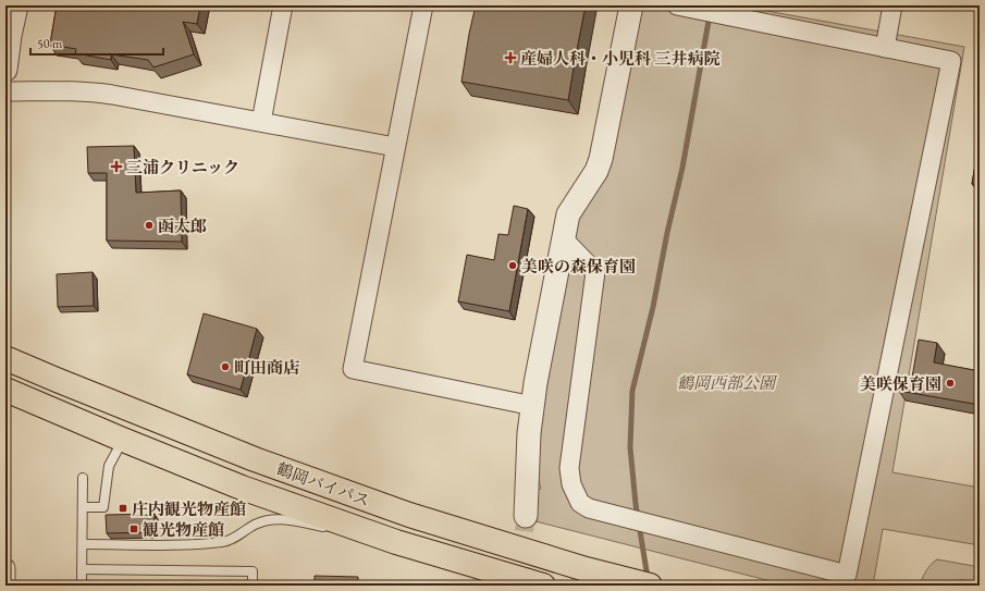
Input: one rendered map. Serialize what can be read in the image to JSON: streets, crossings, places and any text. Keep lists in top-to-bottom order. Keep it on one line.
{"streets":{"highway":["鶴岡バイパス"]},"parks":["鶴岡西部公園"],"places":{"health":["産婦人科・小児科 三井病院","三浦クリニック"],"other":["函太郎","美咲の森保育園","町田商店","美咲保育園"],"transit":["庄内観光物産館","観光物産館"]},"scale_bar":"50 m"}
